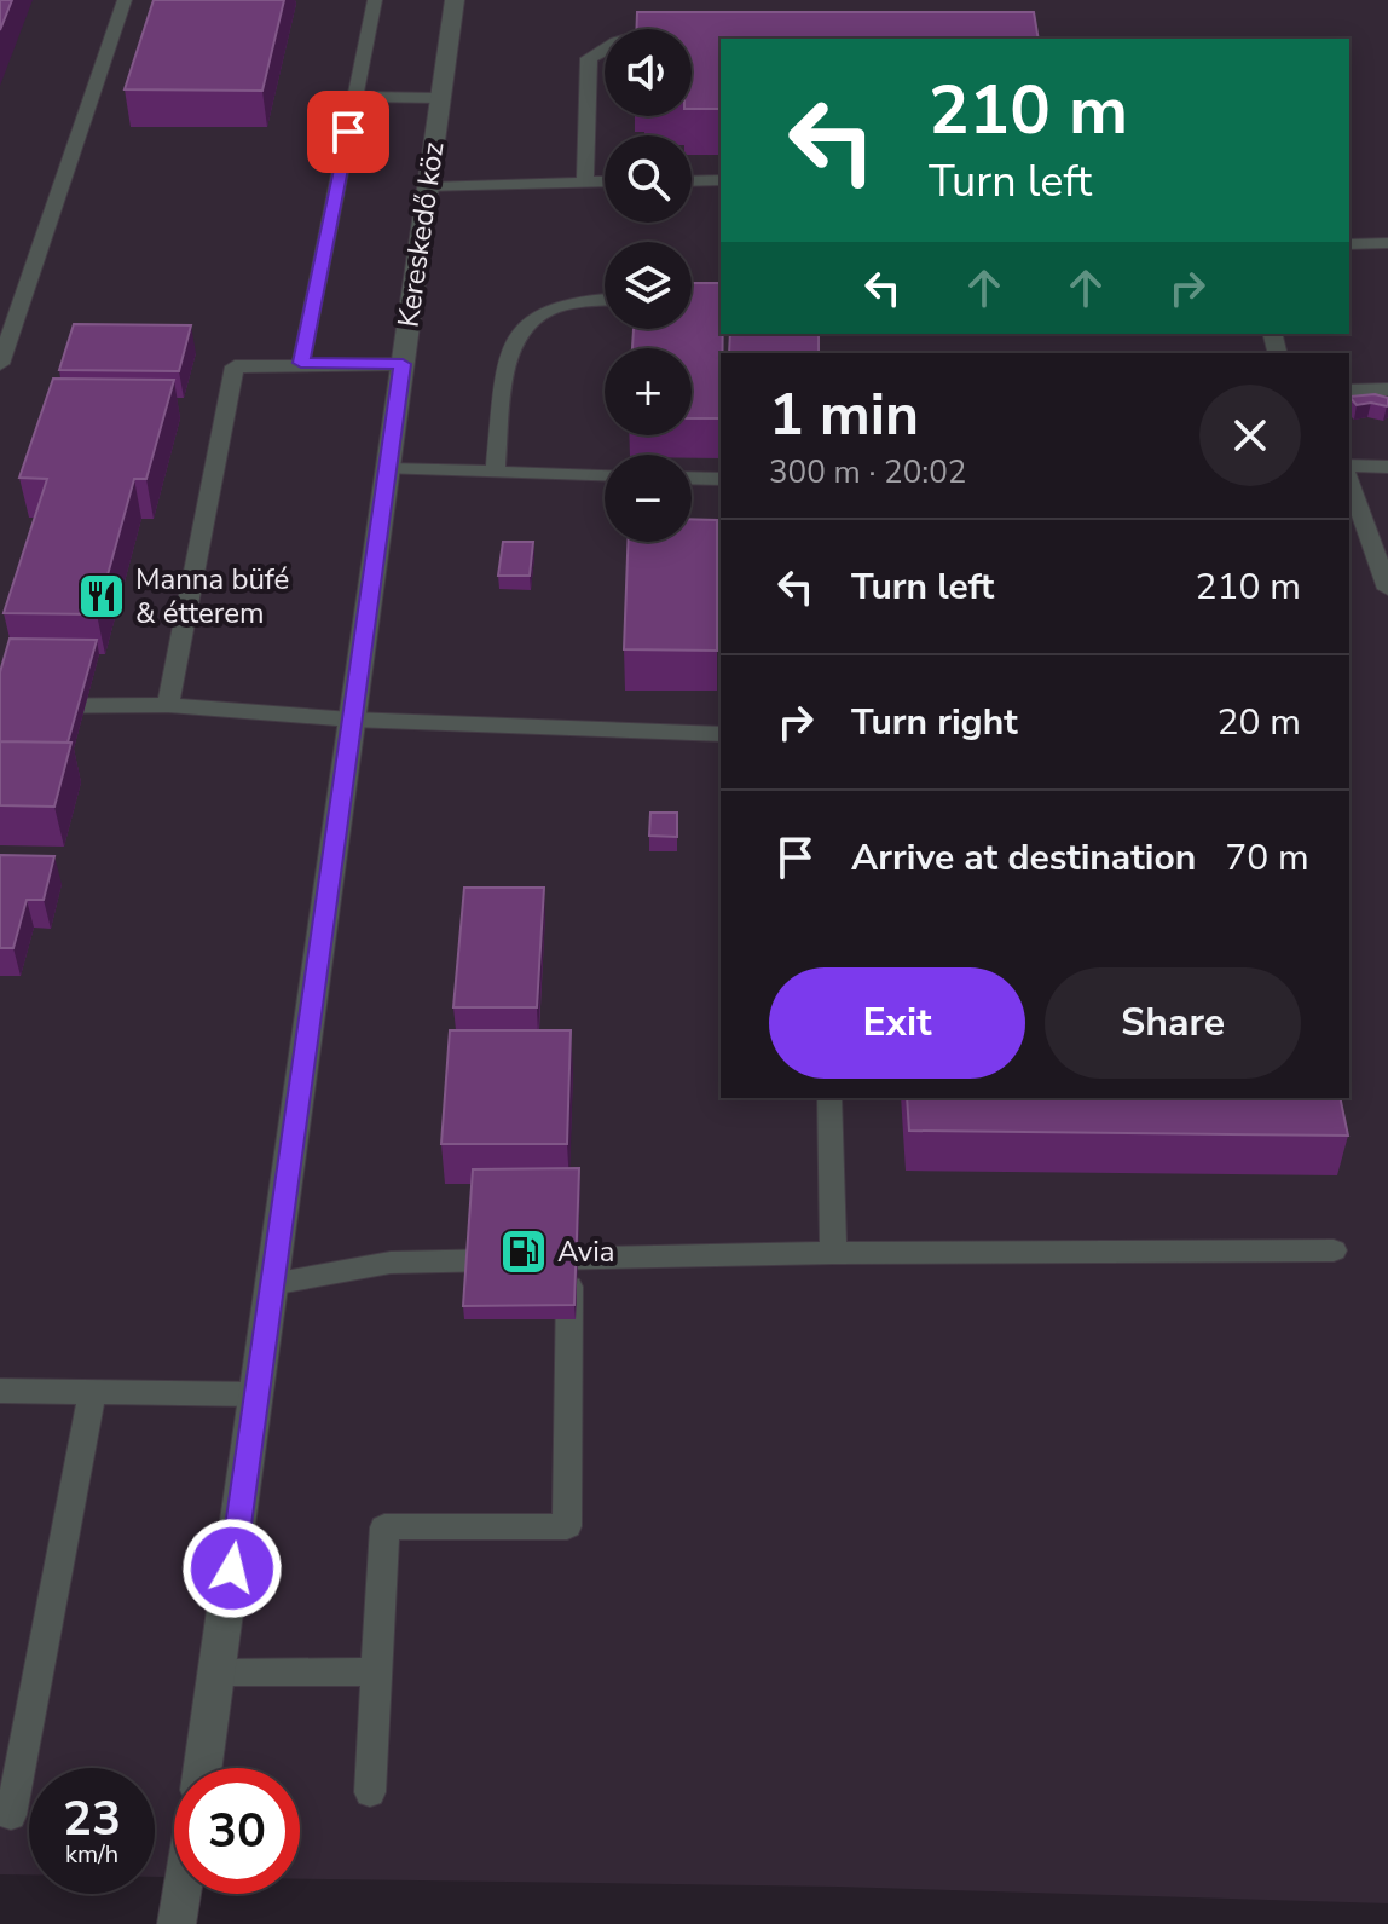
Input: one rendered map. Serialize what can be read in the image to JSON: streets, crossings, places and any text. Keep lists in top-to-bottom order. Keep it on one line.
{"streets":{"street":["Kereskedő köz"]},"places":{"restaurant":["Manna büfé & étterem"],"fuel station":["Avia"]},"page":{"map_buttons":["+","−"],"turn":["210 m","Turn left"],"heading":["1 min","300 m · 20:02"],"list":[{"name":"Turn left","value":"210 m"},{"name":"Turn right","value":"20 m"},{"name":"Arrive at destination","value":"70 m"}],"buttons":["Exit","Share"],"speed":"23 km/h","limit":"30"}}
